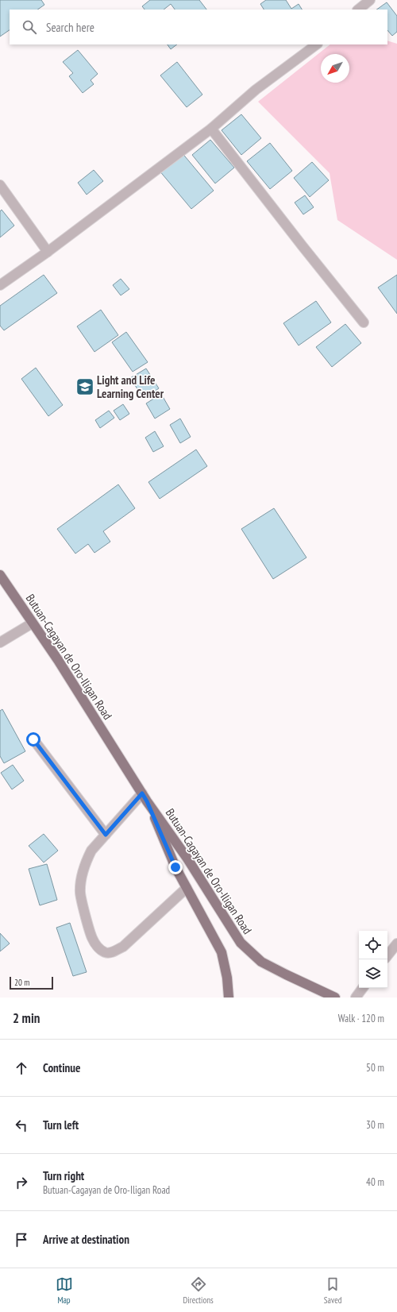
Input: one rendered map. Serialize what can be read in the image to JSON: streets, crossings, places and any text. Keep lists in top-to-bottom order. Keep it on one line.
{"streets":{"main road":["Butuan-Cagayan de Oro-Iligan Road"]},"places":{"school or university":["Light and Life Learning Center"]},"scale_bar":"20 m","north":"bottom left","page":{"search":"Search here","scale":"20 m","heading":["2 min","Walk · 120 m"],"list":[["Continue","50 m"],["Turn left","30 m"],["Turn right","Butuan-Cagayan de Oro-Iligan Road","40 m"],"Arrive at destination"],"nav":["Map","Directions","Saved"]}}
